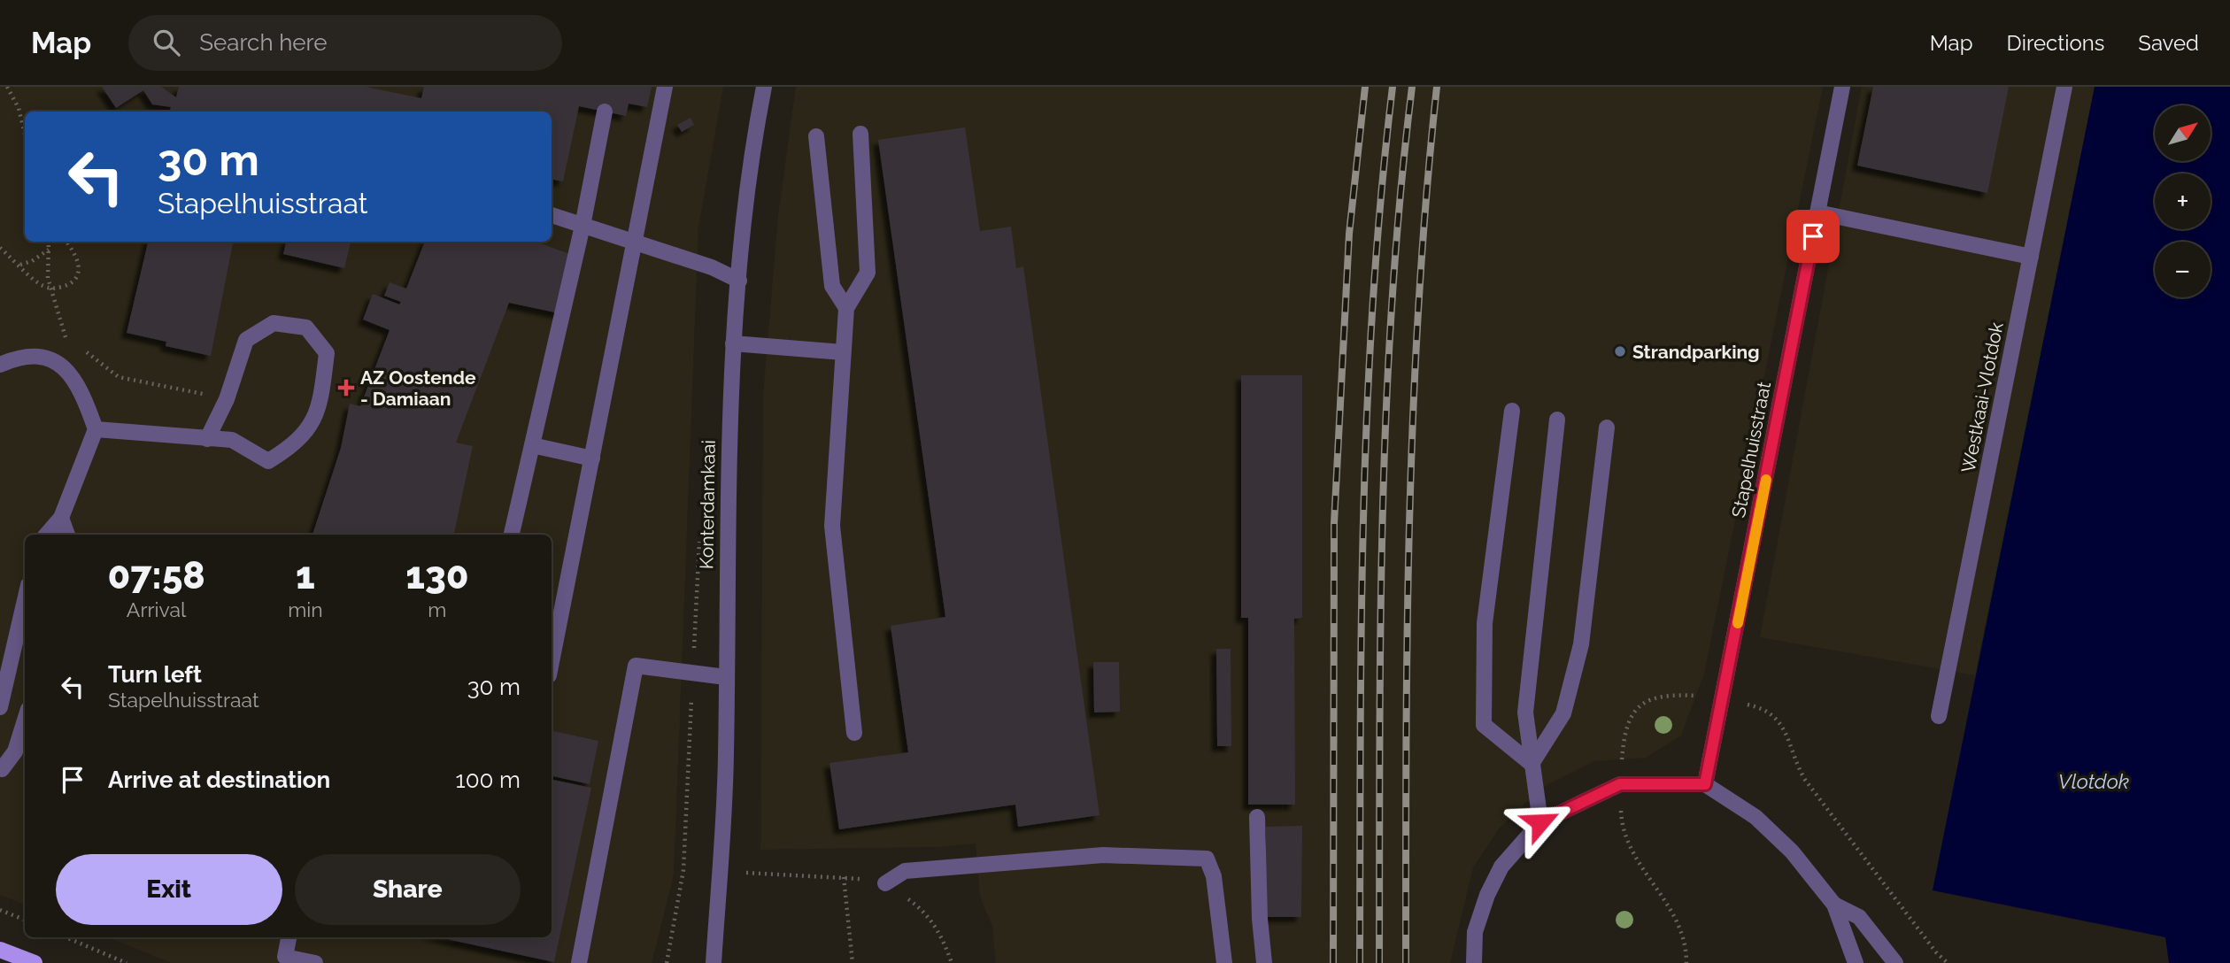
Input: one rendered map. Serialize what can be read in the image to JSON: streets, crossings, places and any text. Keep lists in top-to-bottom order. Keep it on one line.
{"streets":{"street":["Westkaai-Vlotdok","Stapelhuisstraat","Konterdamkaai"]},"water":["Vlotdok"],"places":{"other":["Strandparking"],"health":["AZ Oostende - Damiaan"]},"north":"top right","page":{"header":"Map","search":"Search here","nav":["Map","Directions","Saved"],"map_buttons":["+","−"],"turn":["30 m","Stapelhuisstraat"],"eta":["07:58","Arrival","1","min","130","m"],"list":[{"name":"Turn left","note":"Stapelhuisstraat","value":"30 m"},{"name":"Arrive at destination","value":"100 m"}],"buttons":["Exit","Share"]}}
